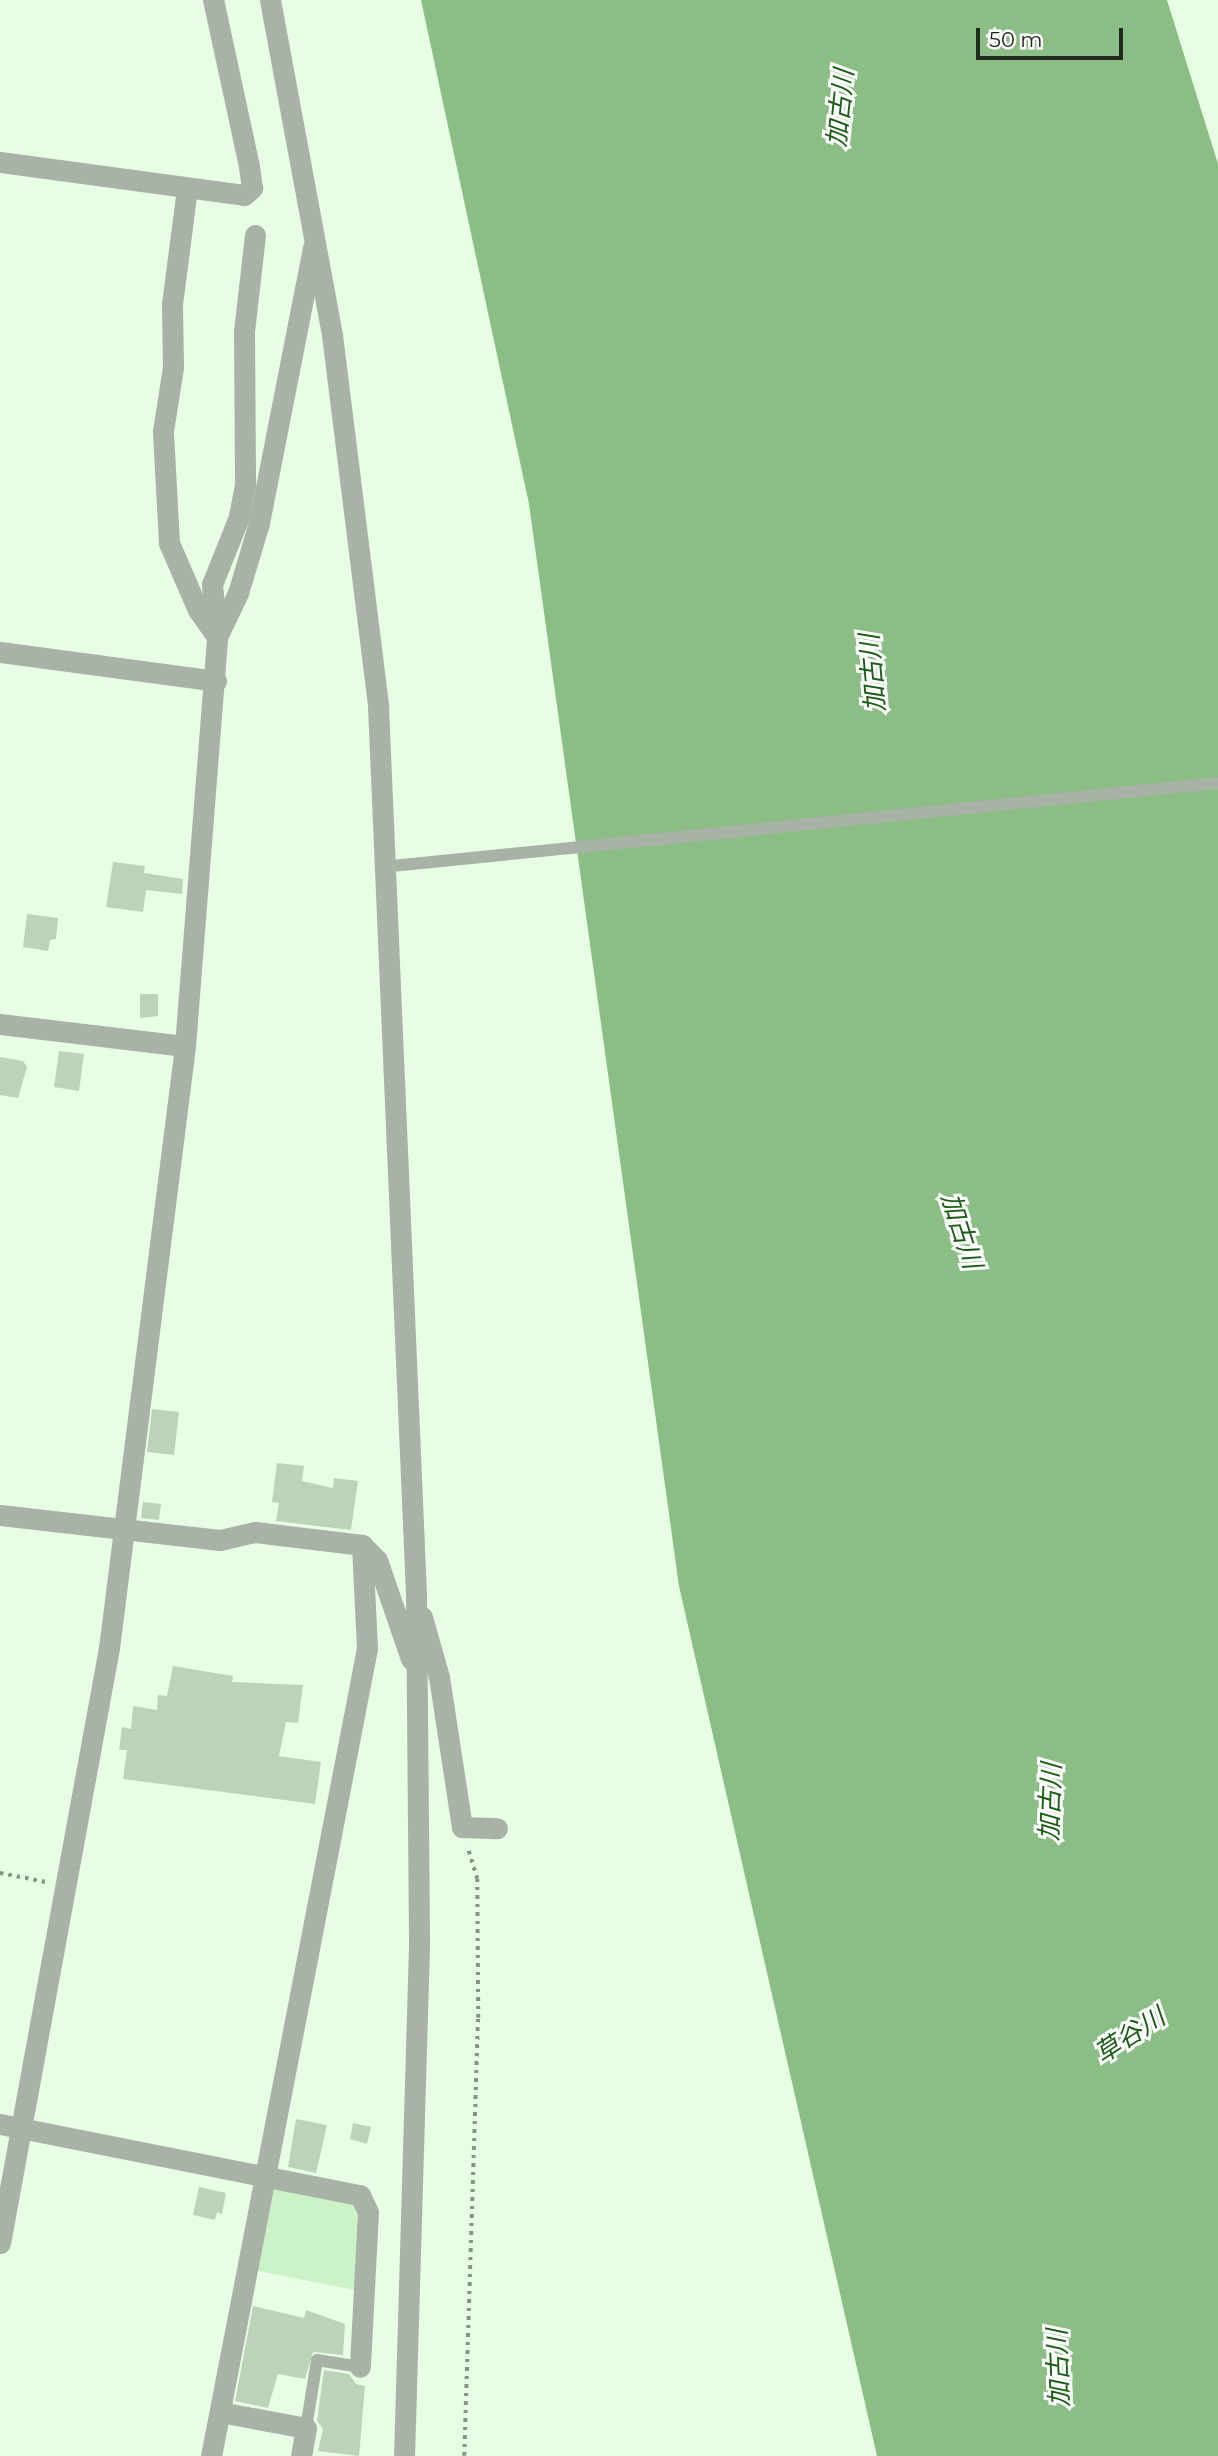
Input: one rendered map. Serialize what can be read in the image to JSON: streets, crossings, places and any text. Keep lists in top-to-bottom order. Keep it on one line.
{"water":["加古川","草谷川"],"scale_bar":"50 m"}
